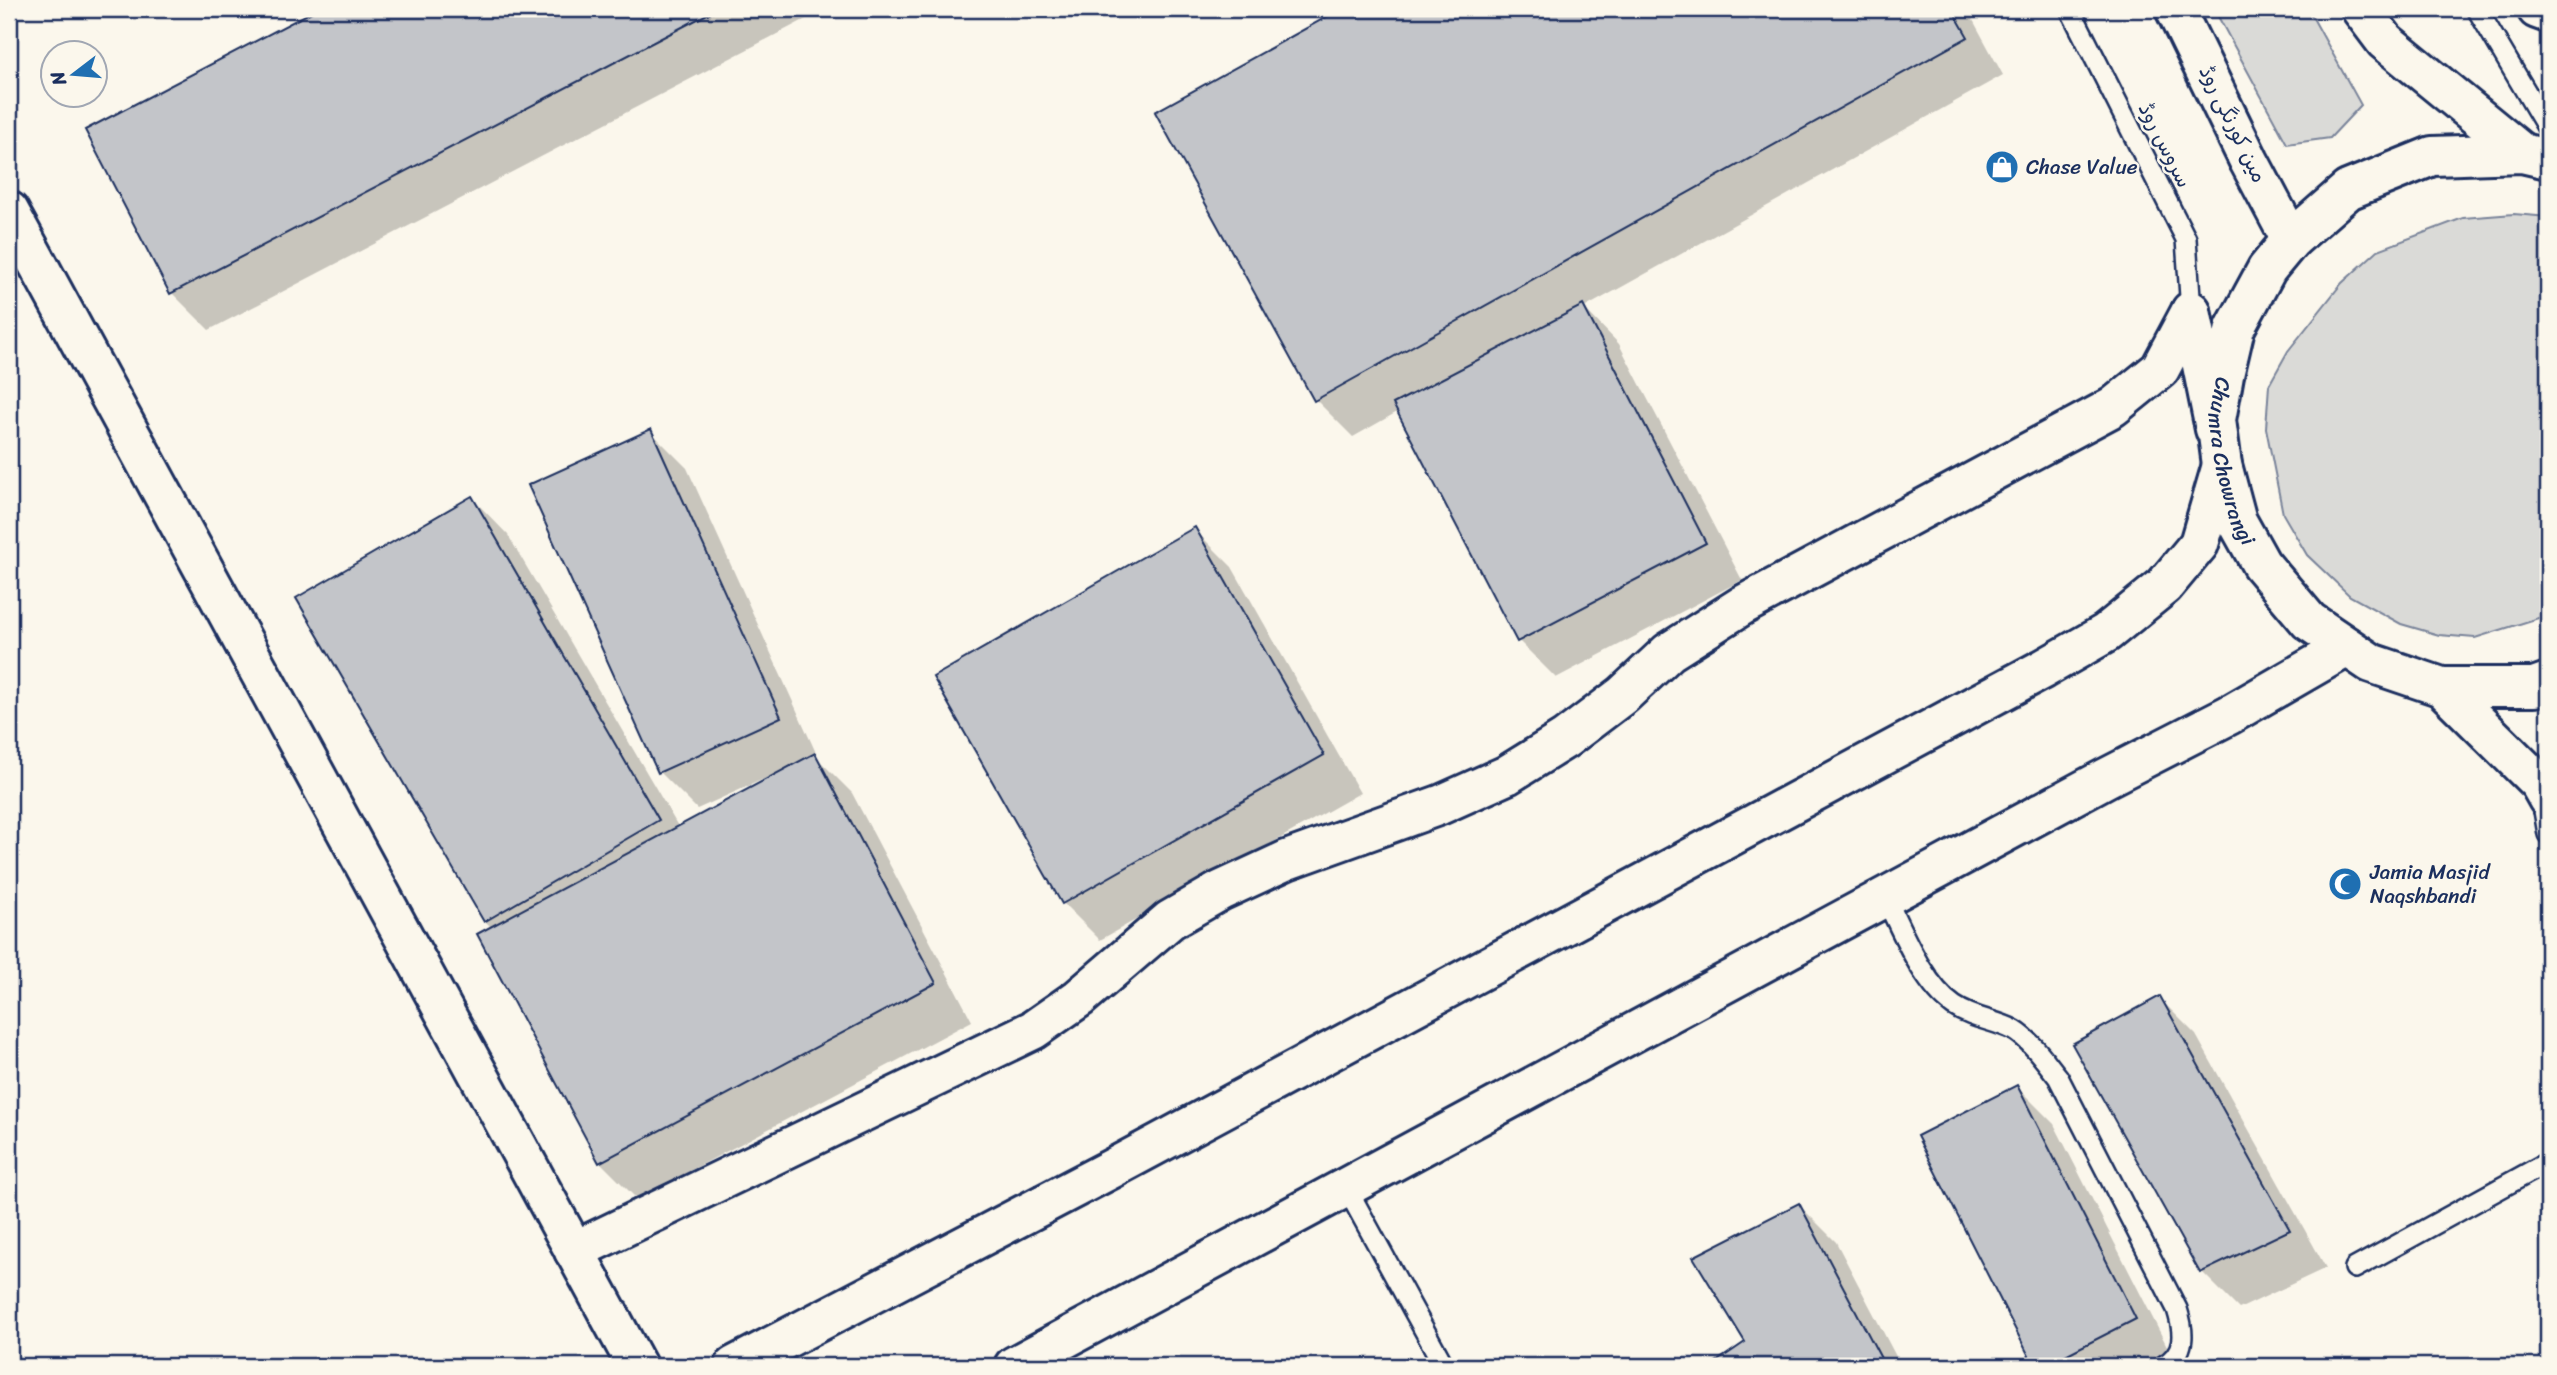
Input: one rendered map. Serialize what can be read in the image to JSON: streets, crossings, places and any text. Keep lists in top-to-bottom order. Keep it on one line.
{"streets":{"main road":["مین کورنگی روڈ","Chumra Chowrangi"],"lane":["سروس روڈ"]},"crossings":[["مین کورنگی روڈ","Chumra Chowrangi"]],"places":{"shop":["Chase Value"],"mosque":["Jamia Masjid Naqshbandi"]},"north":"left"}
